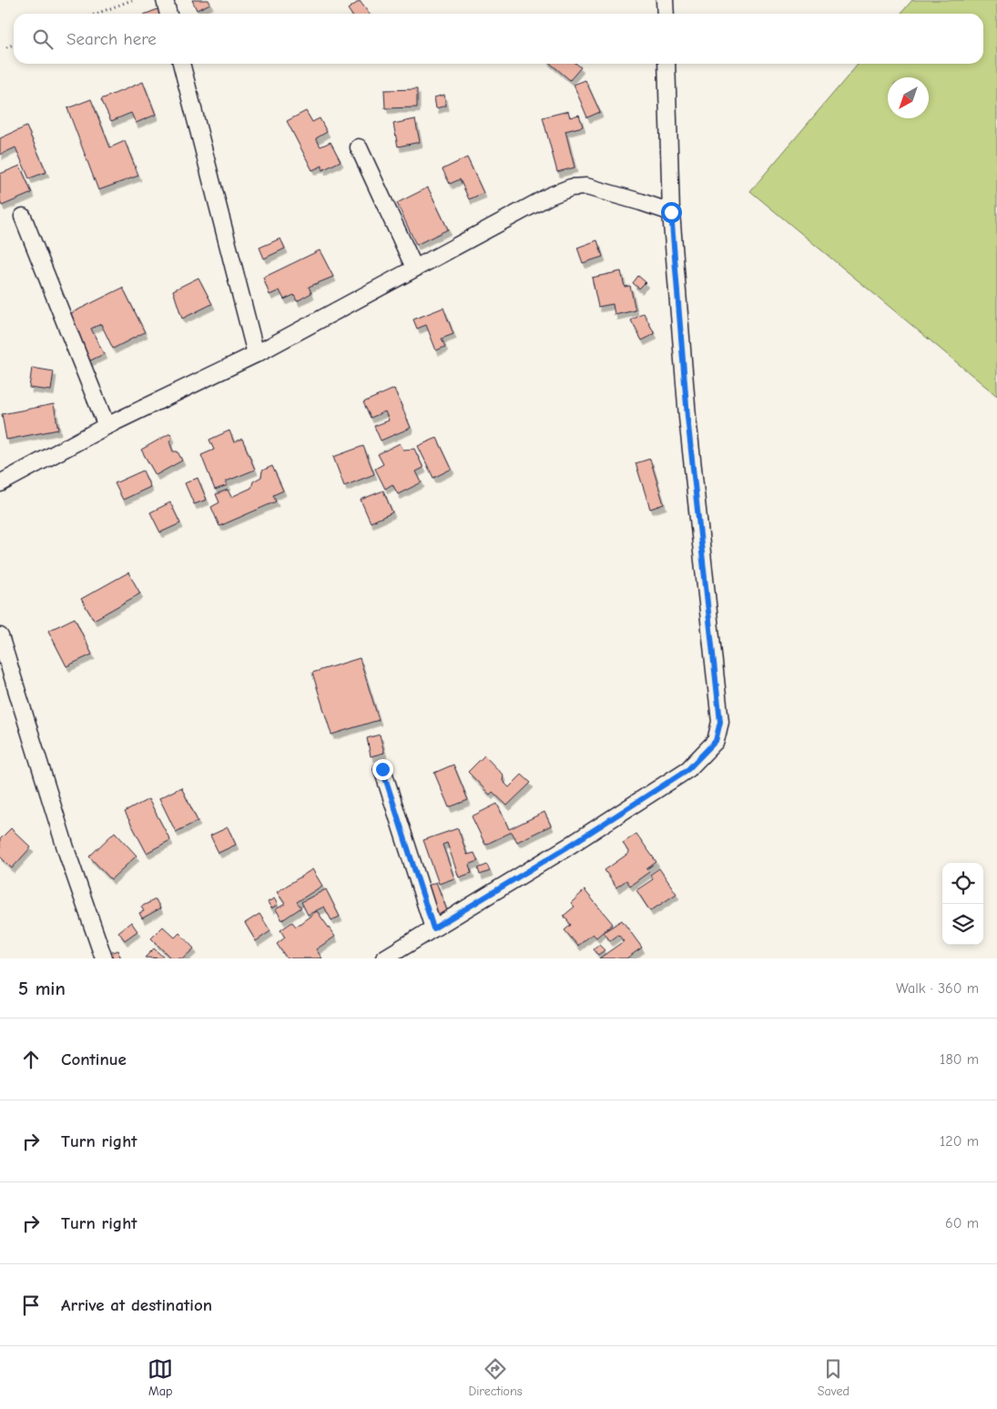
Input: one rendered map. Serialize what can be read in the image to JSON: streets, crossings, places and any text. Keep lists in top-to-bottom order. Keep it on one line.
{"north":"bottom left","page":{"search":"Search here","heading":["5 min","Walk · 360 m"],"list":[["Continue","180 m"],["Turn right","120 m"],["Turn right","60 m"],"Arrive at destination"],"nav":["Map","Directions","Saved"]}}
